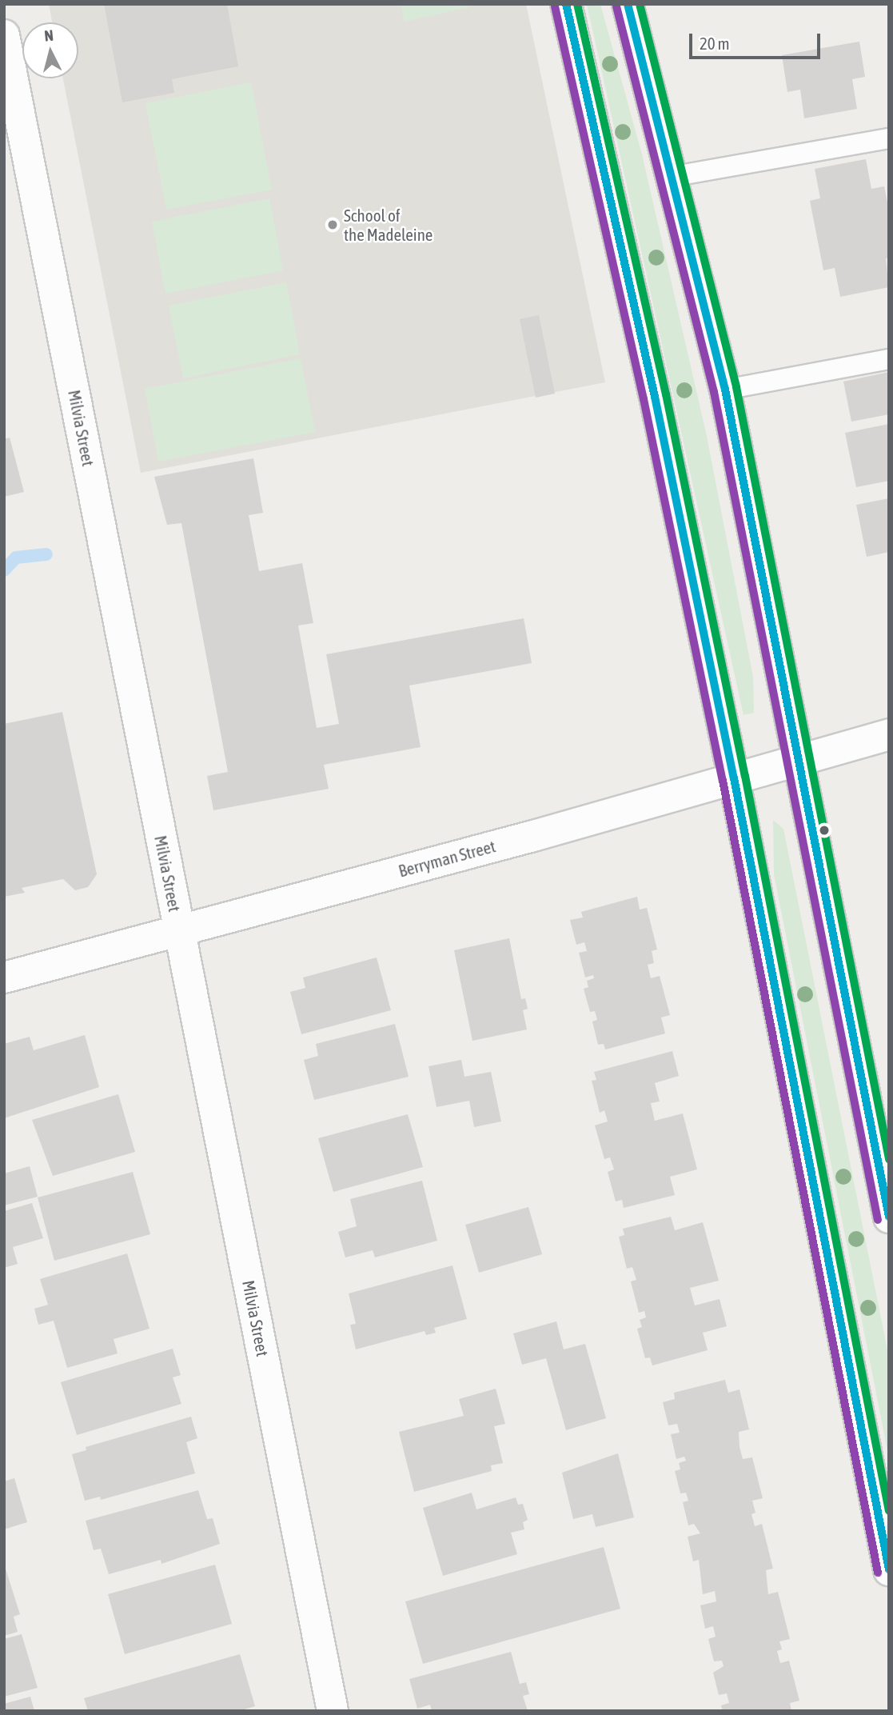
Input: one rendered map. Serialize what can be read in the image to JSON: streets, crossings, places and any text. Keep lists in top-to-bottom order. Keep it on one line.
{"streets":{"main road":["Milvia Street","Berryman Street"]},"crossings":[["Milvia Street","Berryman Street"]],"places":["School of the Madeleine"],"scale_bar":"20 m","north":"top"}
